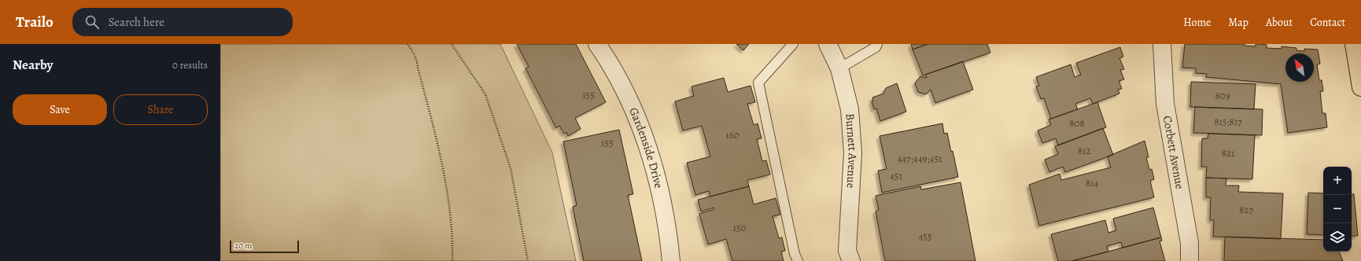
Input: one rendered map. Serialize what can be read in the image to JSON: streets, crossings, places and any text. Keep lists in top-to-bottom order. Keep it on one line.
{"streets":{"street":["Gardenside Drive","Burnett Avenue","Corbett Avenue"]},"house_numbers":["155","809","815;817","808","160","155","812","821","447;449;451","451","814","827","150","455"],"scale_bar":"20 m","north":"top left","page":{"header":"Trailo","search":"Search here","nav":["Home","Map","About","Contact"],"heading":["Nearby","0 results"],"buttons":["Save","Share"],"map_buttons":["+","−"],"scale":"20 m"}}
